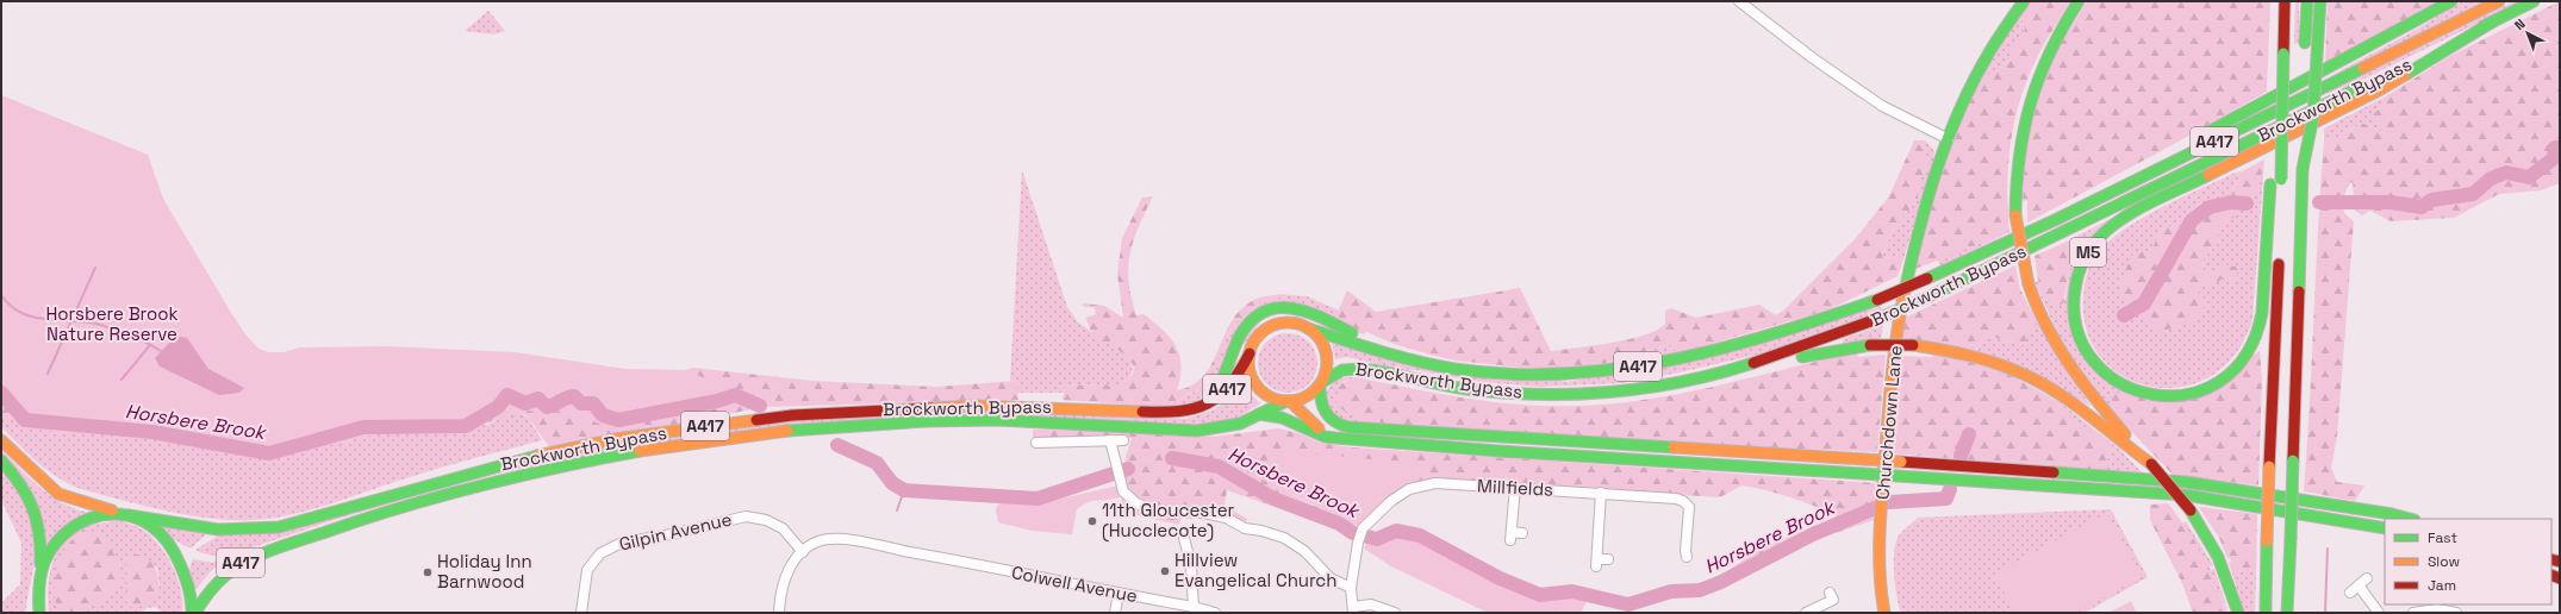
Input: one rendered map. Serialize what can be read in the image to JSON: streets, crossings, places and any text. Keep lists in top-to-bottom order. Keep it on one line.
{"streets":{"main road":["Brockworth Bypass","A417","M5","Churchdown Lane"],"street":["Millfields","Gilpin Avenue","Colwell Avenue"]},"crossings":[["Brockworth Bypass","A417"],["Brockworth Bypass","M5"],["Gilpin Avenue","Colwell Avenue"]],"water":["Horsbere Brook"],"parks":["Horsbere Brook Nature Reserve"],"places":["11th Gloucester (Hucclecote)","Hillview Evangelical Church","Holiday Inn Barnwood"],"legend":["Fast","Slow","Jam"],"north":"top left"}
